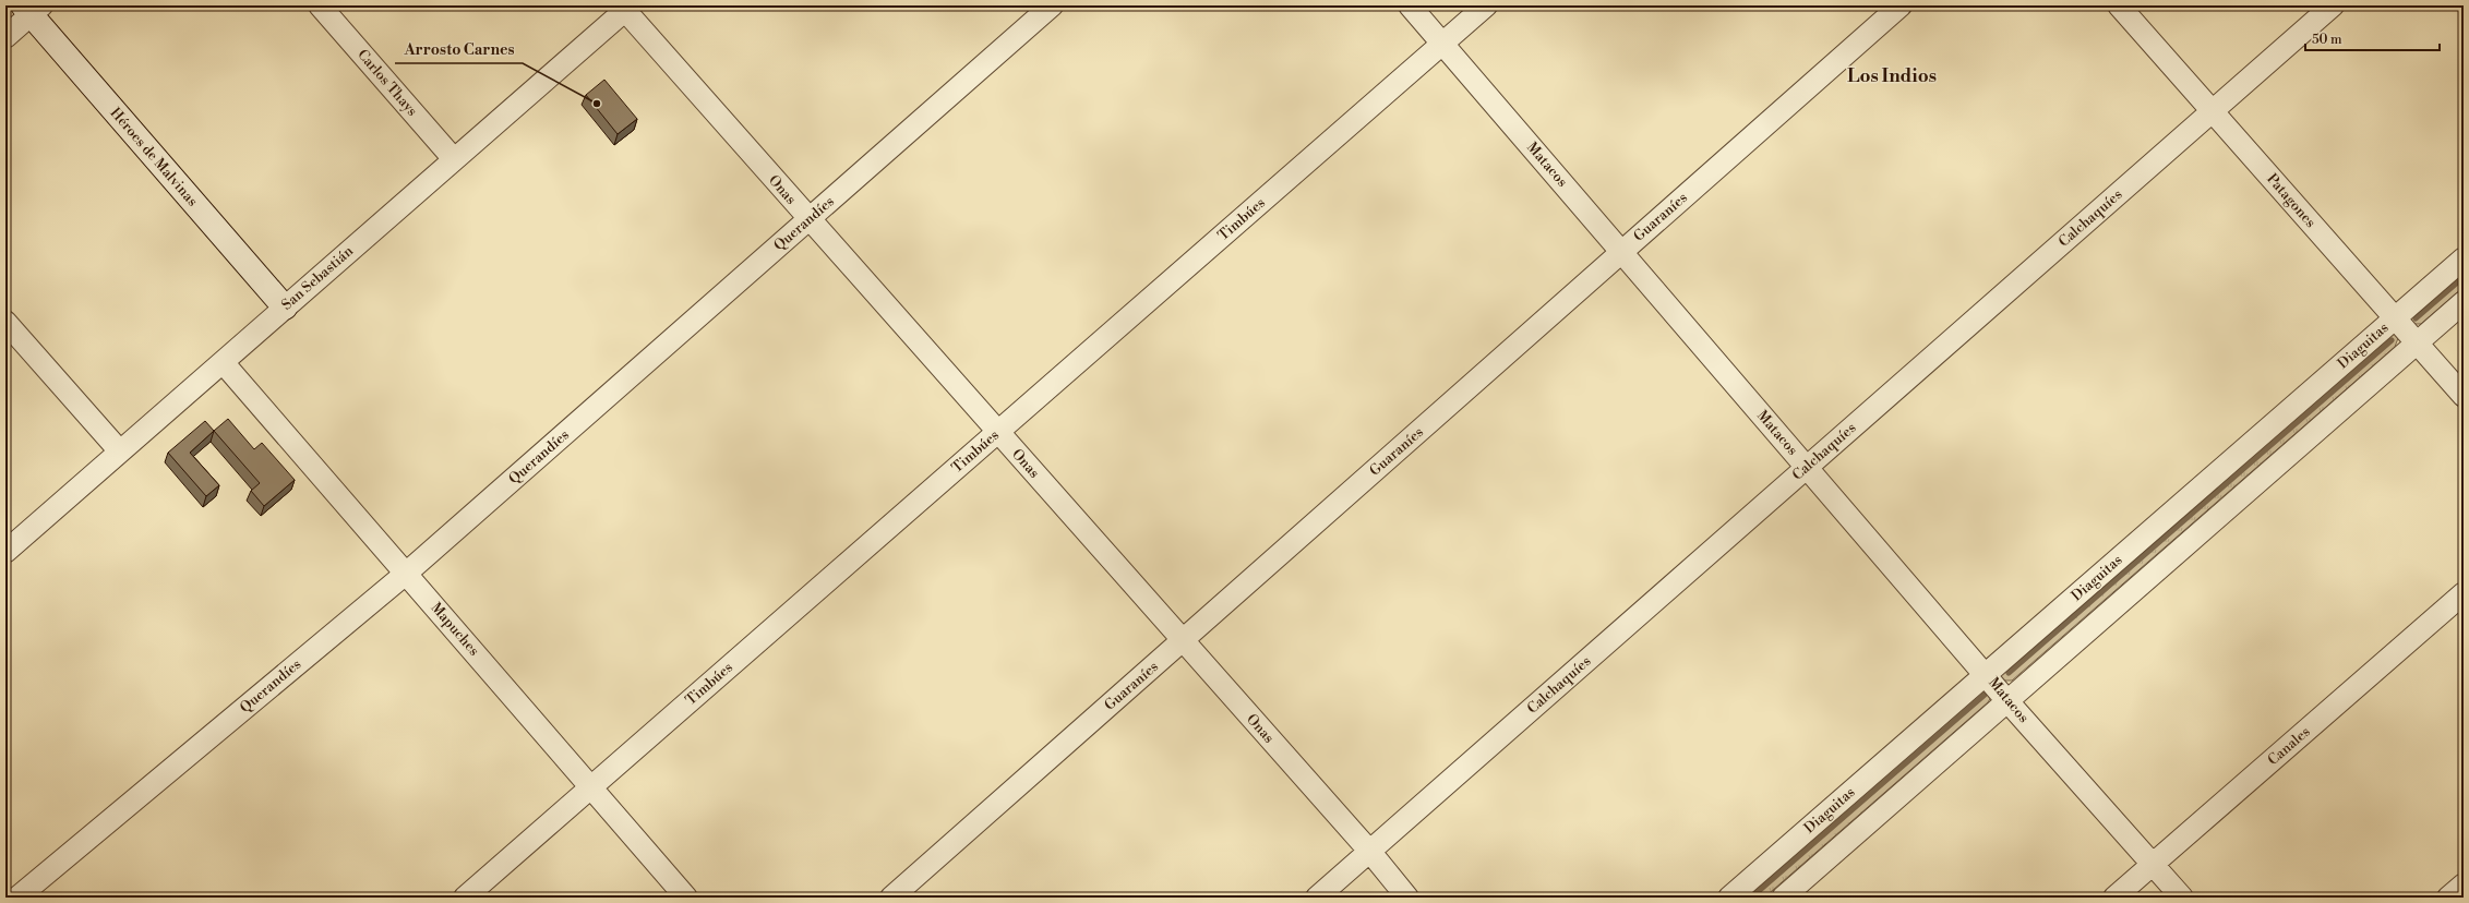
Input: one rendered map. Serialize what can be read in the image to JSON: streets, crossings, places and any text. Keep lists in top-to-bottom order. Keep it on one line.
{"streets":{"street":["Carlos Thays","Héroes de Malvinas","Matacos","Onas","Patagones","Guaraníes","Calchaquíes","Timbúes","Querandíes","San Sebastián","Diaguitas","Mapuches","Canales"]},"crossings":[["Carlos Thays","San Sebastián"],["Héroes de Malvinas","San Sebastián"],["Matacos","Guaraníes"],["Matacos","Calchaquíes"],["Matacos","Timbúes"],["Matacos","Diaguitas"],["Matacos","Canales"],["Onas","Guaraníes"],["Onas","Calchaquíes"],["Onas","Timbúes"],["Onas","Querandíes"],["Onas","San Sebastián"],["Patagones","Calchaquíes"],["Patagones","Diaguitas"],["Timbúes","Mapuches"],["Querandíes","Mapuches"],["San Sebastián","Mapuches"]],"districts":["Los Indios"],"places":["Arrosto Carnes"],"scale_bar":"50 m"}
